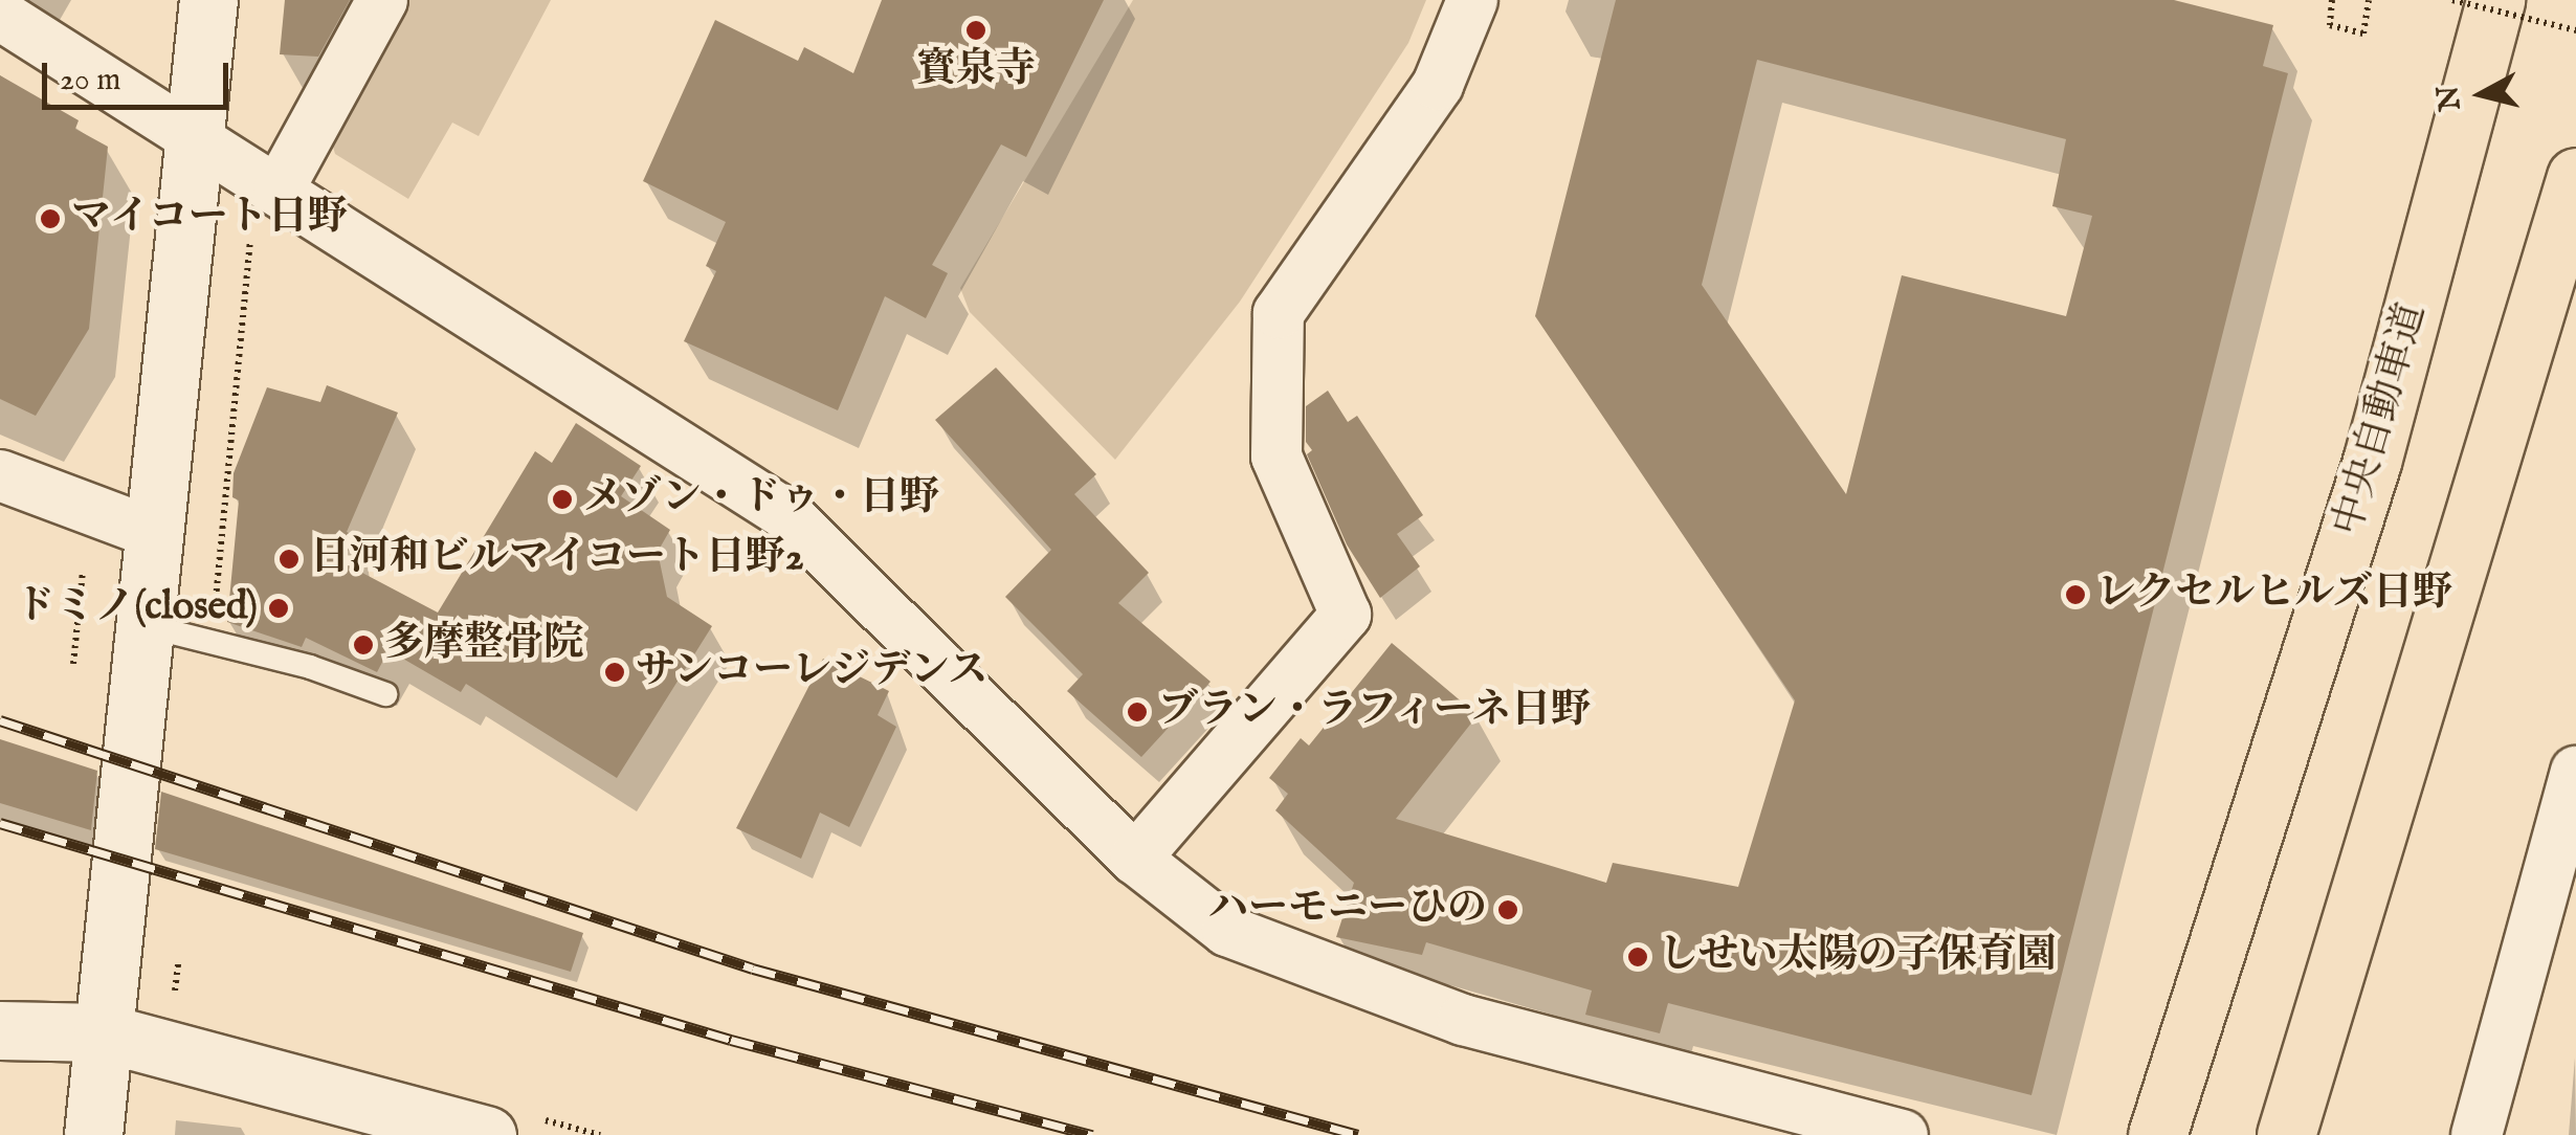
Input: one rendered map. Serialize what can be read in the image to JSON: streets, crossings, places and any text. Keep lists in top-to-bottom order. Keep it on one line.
{"streets":{"highway":["中央自動車道"]},"places":["寳泉寺","マイコート日野","メゾン・ドゥ・日野","日河和ビルマイコート日野2","レクセルヒルズ日野","ドミノ(closed)","多摩整骨院","サンコーレジデンス","ブラン・ラフィーネ日野","ハーモニーひの","しせい太陽の子保育園"],"scale_bar":"20 m","north":"left"}
